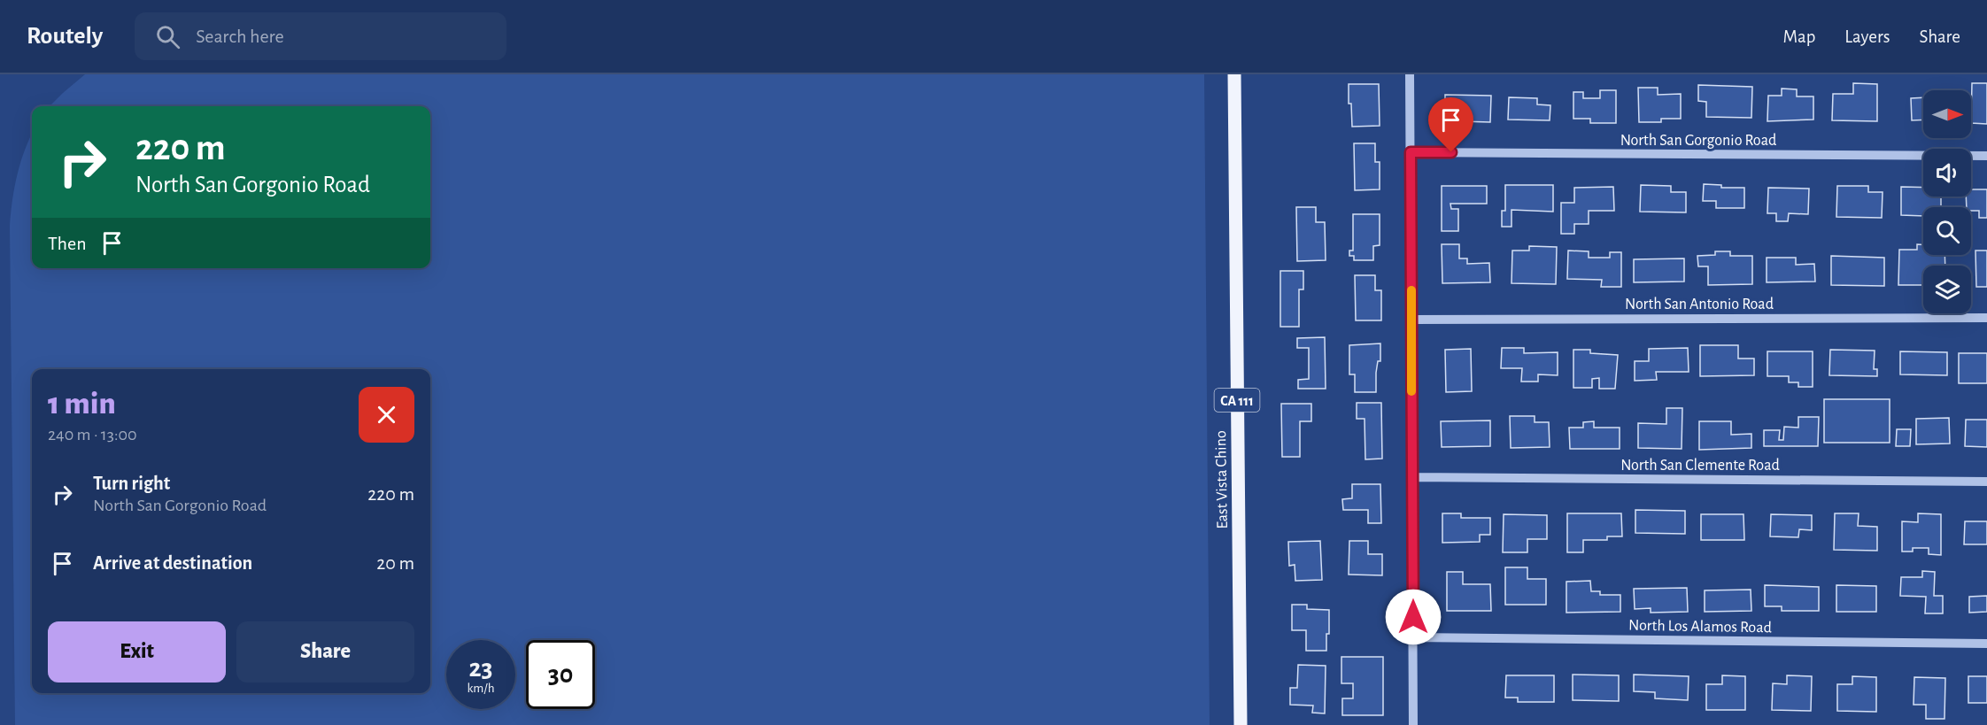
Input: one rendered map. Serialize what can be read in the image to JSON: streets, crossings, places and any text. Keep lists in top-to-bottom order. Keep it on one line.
{"streets":{"main road":["CA 111","East Vista Chino"],"street":["North San Gorgonio Road","North San Antonio Road","North San Clemente Road","North Los Alamos Road"]},"north":"right","page":{"header":"Routely","search":"Search here","nav":["Map","Layers","Share"],"turn":["220 m","North San Gorgonio Road"],"then":"Then","heading":["1 min","240 m · 13:00"],"list":[{"name":"Turn right","note":"North San Gorgonio Road","value":"220 m"},{"name":"Arrive at destination","value":"20 m"}],"buttons":["Exit","Share"],"speed":"23 km/h","limit":"30"}}
